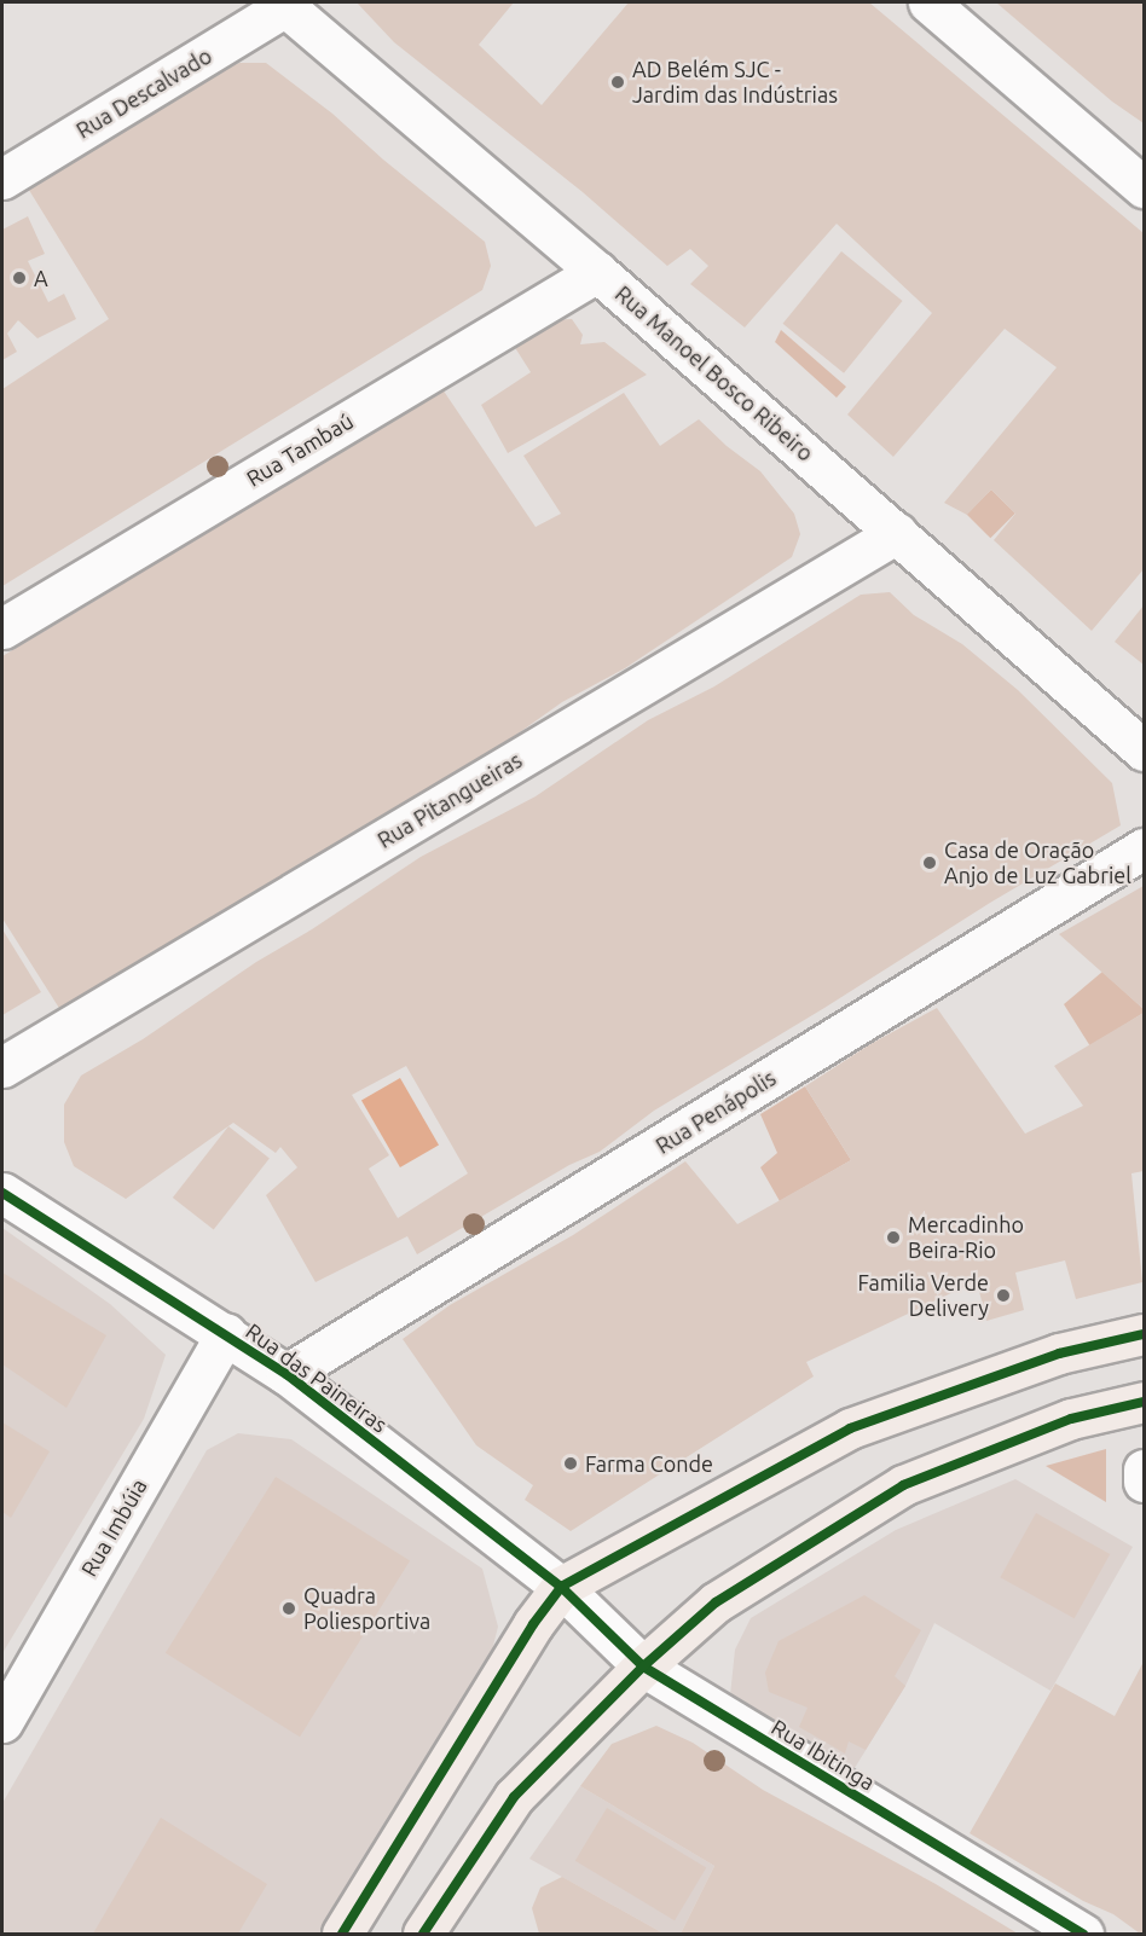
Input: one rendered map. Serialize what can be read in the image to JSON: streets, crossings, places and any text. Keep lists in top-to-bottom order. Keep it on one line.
{"streets":{"street":["Rua Descalvado","Rua Manoel Bosco Ribeiro","Rua Tambaú","Rua Pitangueiras","Rua Penápolis","Rua das Paineiras","Rua Imbúia","Rua Ibitinga"]},"crossings":[["Rua Descalvado","Rua Manoel Bosco Ribeiro"],["Rua Manoel Bosco Ribeiro","Rua Tambaú"],["Rua Manoel Bosco Ribeiro","Rua Pitangueiras"],["Rua Penápolis","Rua das Paineiras"],["Rua das Paineiras","Rua Imbúia"],["Rua das Paineiras","Rua Ibitinga"]],"places":["AD Belém SJC - Jardim das Indústrias","A","Casa de Oração Anjo de Luz Gabriel","Mercadinho Beira-Rio","Familia Verde Delivery","Farma Conde","Quadra Poliesportiva"]}
